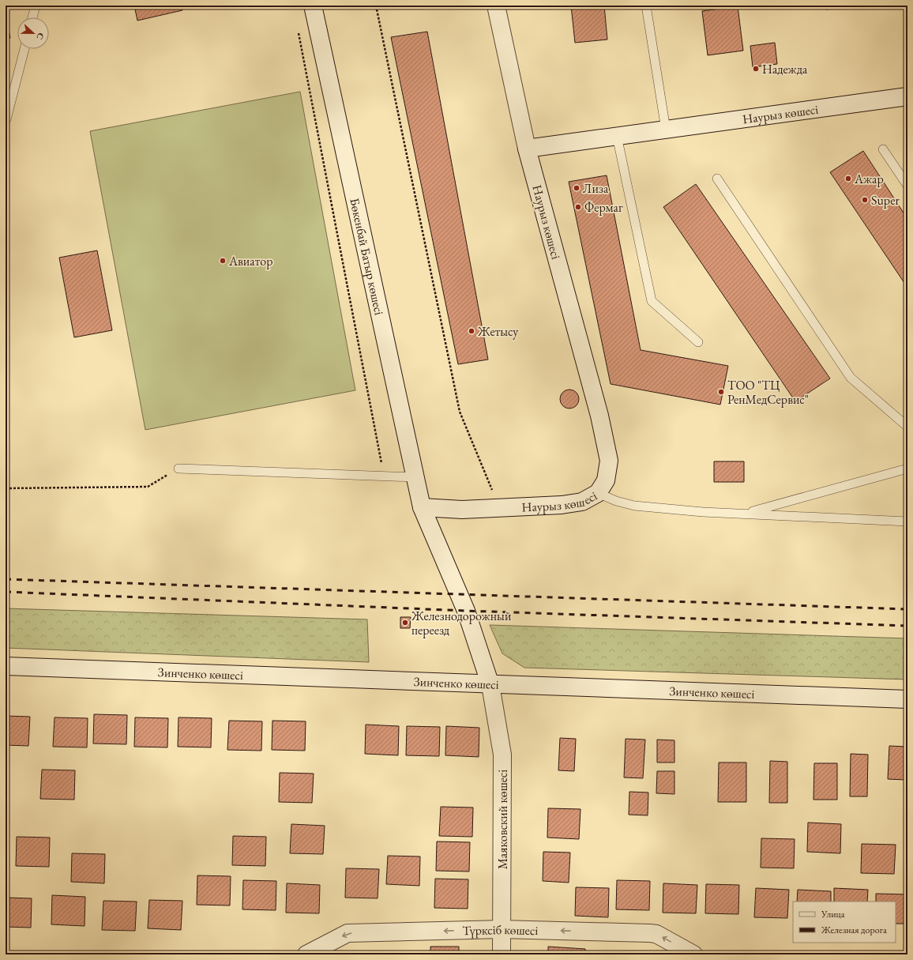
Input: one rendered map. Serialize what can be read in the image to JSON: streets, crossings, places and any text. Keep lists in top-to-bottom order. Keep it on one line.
{"streets":{"street":["Наурыз көшесі","Бөкенбай Батыр көшесі","Зинченко көшесі","Маяковский көшесі","Түрксіб көшесі"]},"crossings":[["Наурыз көшесі","Бөкенбай Батыр көшесі"],["Наурыз көшесі","Маяковский көшесі"],["Бөкенбай Батыр көшесі","Маяковский көшесі"],["Зинченко көшесі","Маяковский көшесі"],["Маяковский көшесі","Түрксіб көшесі"]],"one_way":["Түрксіб көшесі"],"places":["Надежда","Ажар","Лиза","Super","Фермаг","Авиатор","Жетысу","ТОО \"ТЦ РенМедСервис\"","Железнодорожный переезд"],"legend":["Улица","Железная дорога"],"north":"right"}
